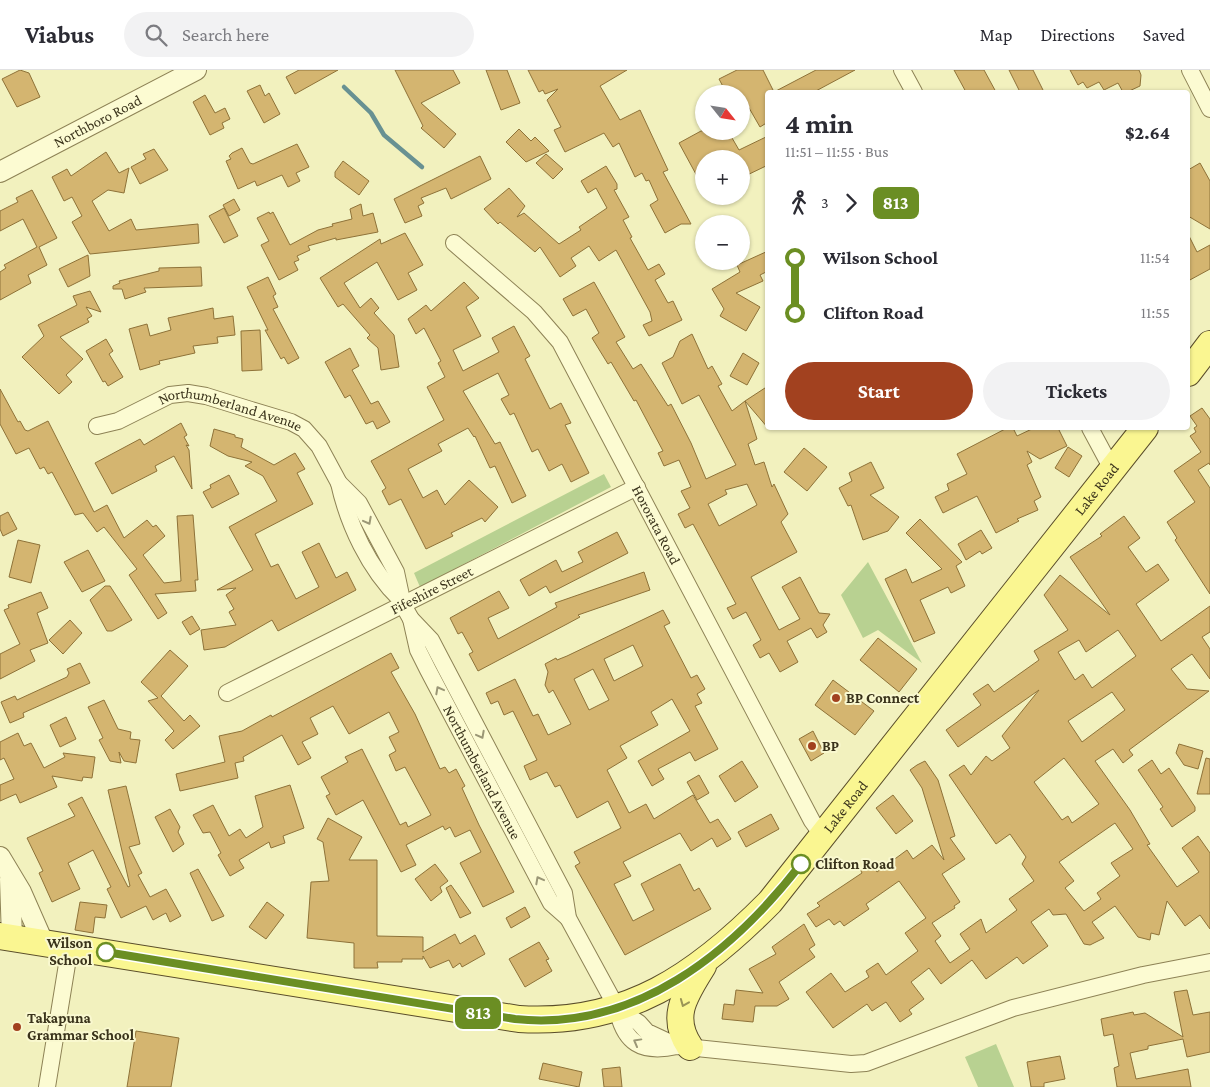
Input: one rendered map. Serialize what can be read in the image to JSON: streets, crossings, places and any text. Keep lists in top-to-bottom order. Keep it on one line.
{"streets":{"main road":["Lake Road"],"street":["Northboro Road","Northumberland Avenue","Hororata Road","Fifeshire Street"]},"crossings":[["Northumberland Avenue","Lake Road"],["Northumberland Avenue","Fifeshire Street"],["Lake Road","Hororata Road"],["Hororata Road","Fifeshire Street"]],"places":["BP Connect","BP","Clifton Road","Wilson School","Takapuna Grammar School"],"lines":["bus line 813"],"north":"bottom right","page":{"header":"Viabus","search":"Search here","nav":["Map","Directions","Saved"],"on_map":"813","map_buttons":["+","−"],"heading":["4 min","11:51 – 11:55 · Bus","$2.64"],"legs":["3","813"],"list":[{"name":"Wilson School","value":"11:54"},{"name":"Clifton Road","value":"11:55"}],"buttons":["Start","Tickets"]}}
